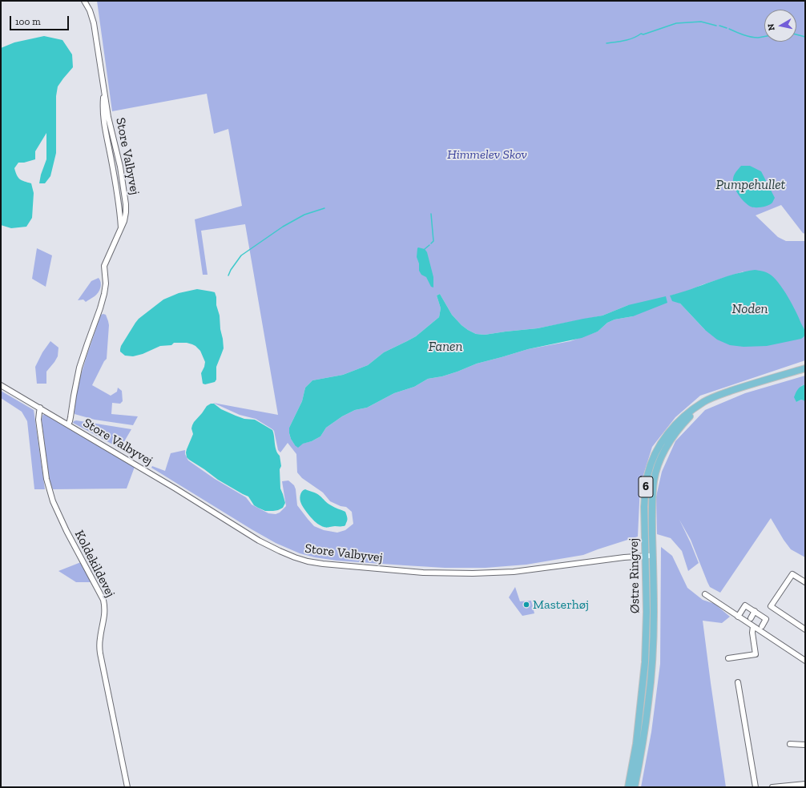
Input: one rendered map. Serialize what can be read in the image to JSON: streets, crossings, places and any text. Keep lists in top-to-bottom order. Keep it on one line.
{"streets":{"main road":["6","Østre Ringvej"],"street":["Store Valbyvej","Koldekildevej"]},"crossings":[["Store Valbyvej","Koldekildevej"],["Store Valbyvej","Østre Ringvej"]],"water":["Pumpehullet","Noden","Fanen"],"parks":["Himmelev Skov"],"places":["Masterhøj"],"scale_bar":"100 m","north":"left"}
